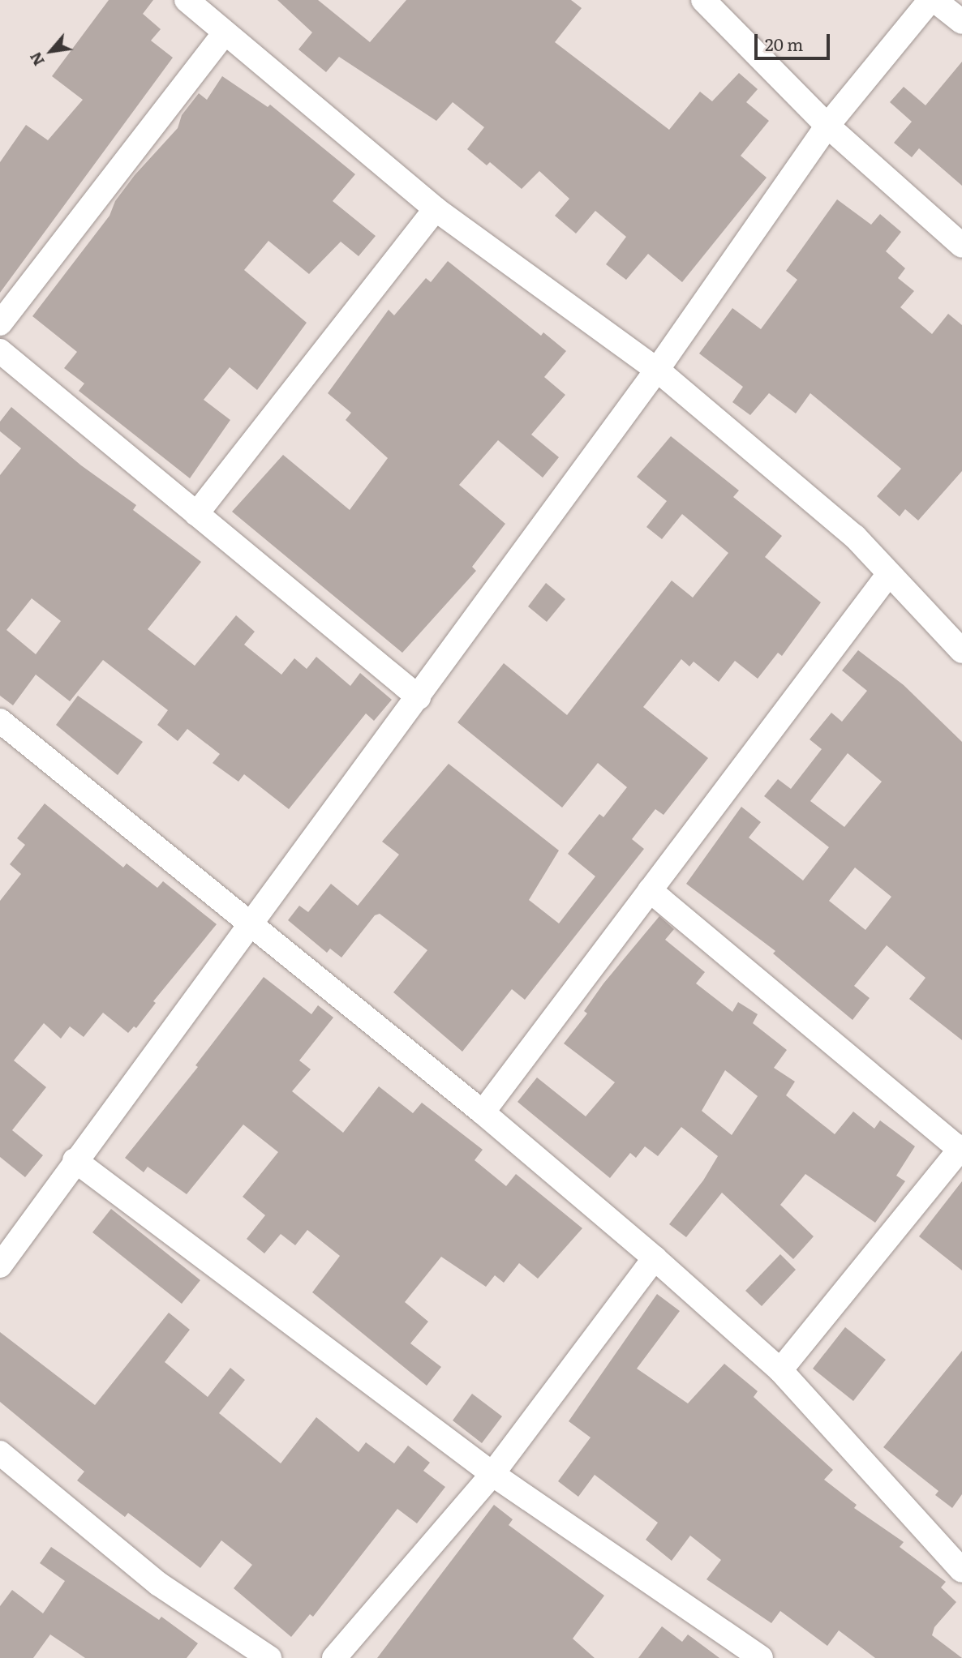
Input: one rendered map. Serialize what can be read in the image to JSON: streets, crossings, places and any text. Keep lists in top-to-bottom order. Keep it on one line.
{"scale_bar":"20 m","north":"bottom left"}
